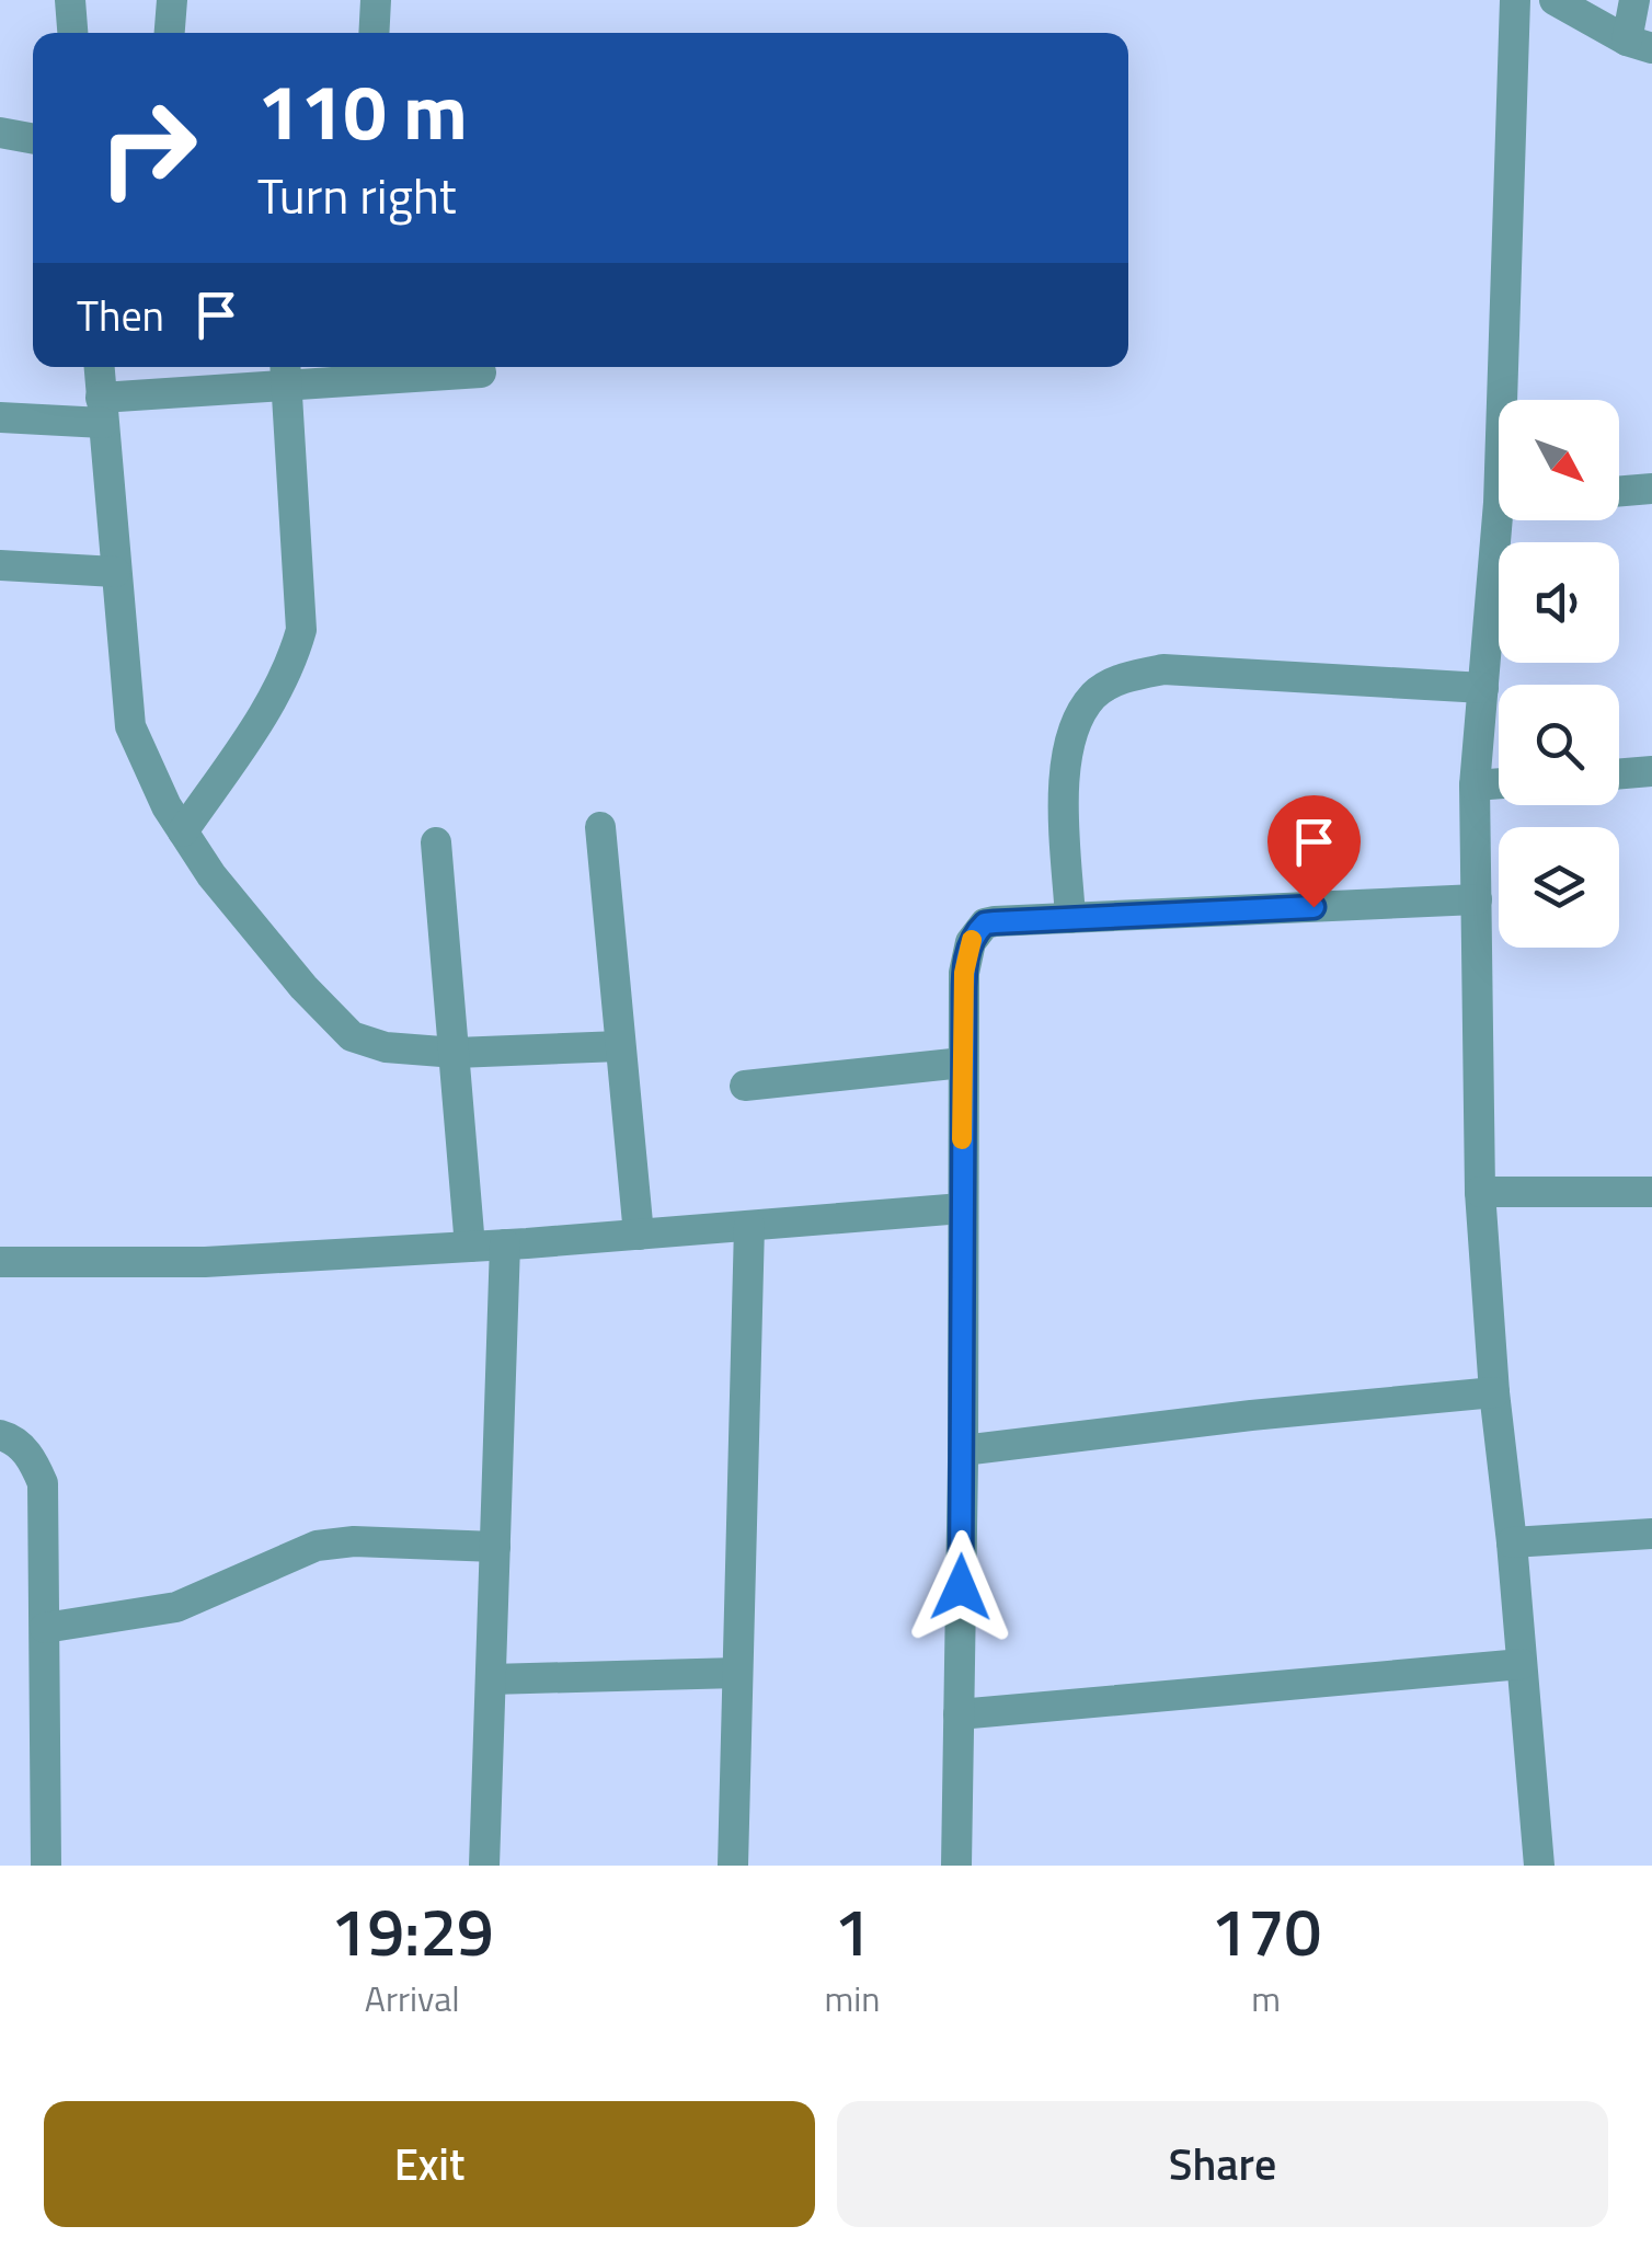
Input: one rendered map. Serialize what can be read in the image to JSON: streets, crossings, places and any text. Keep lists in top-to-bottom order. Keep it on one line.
{"north":"bottom right","page":{"turn":["110 m","Turn right"],"then":"Then","eta":["19:29","Arrival","1","min","170","m"],"buttons":["Exit","Share"]}}
